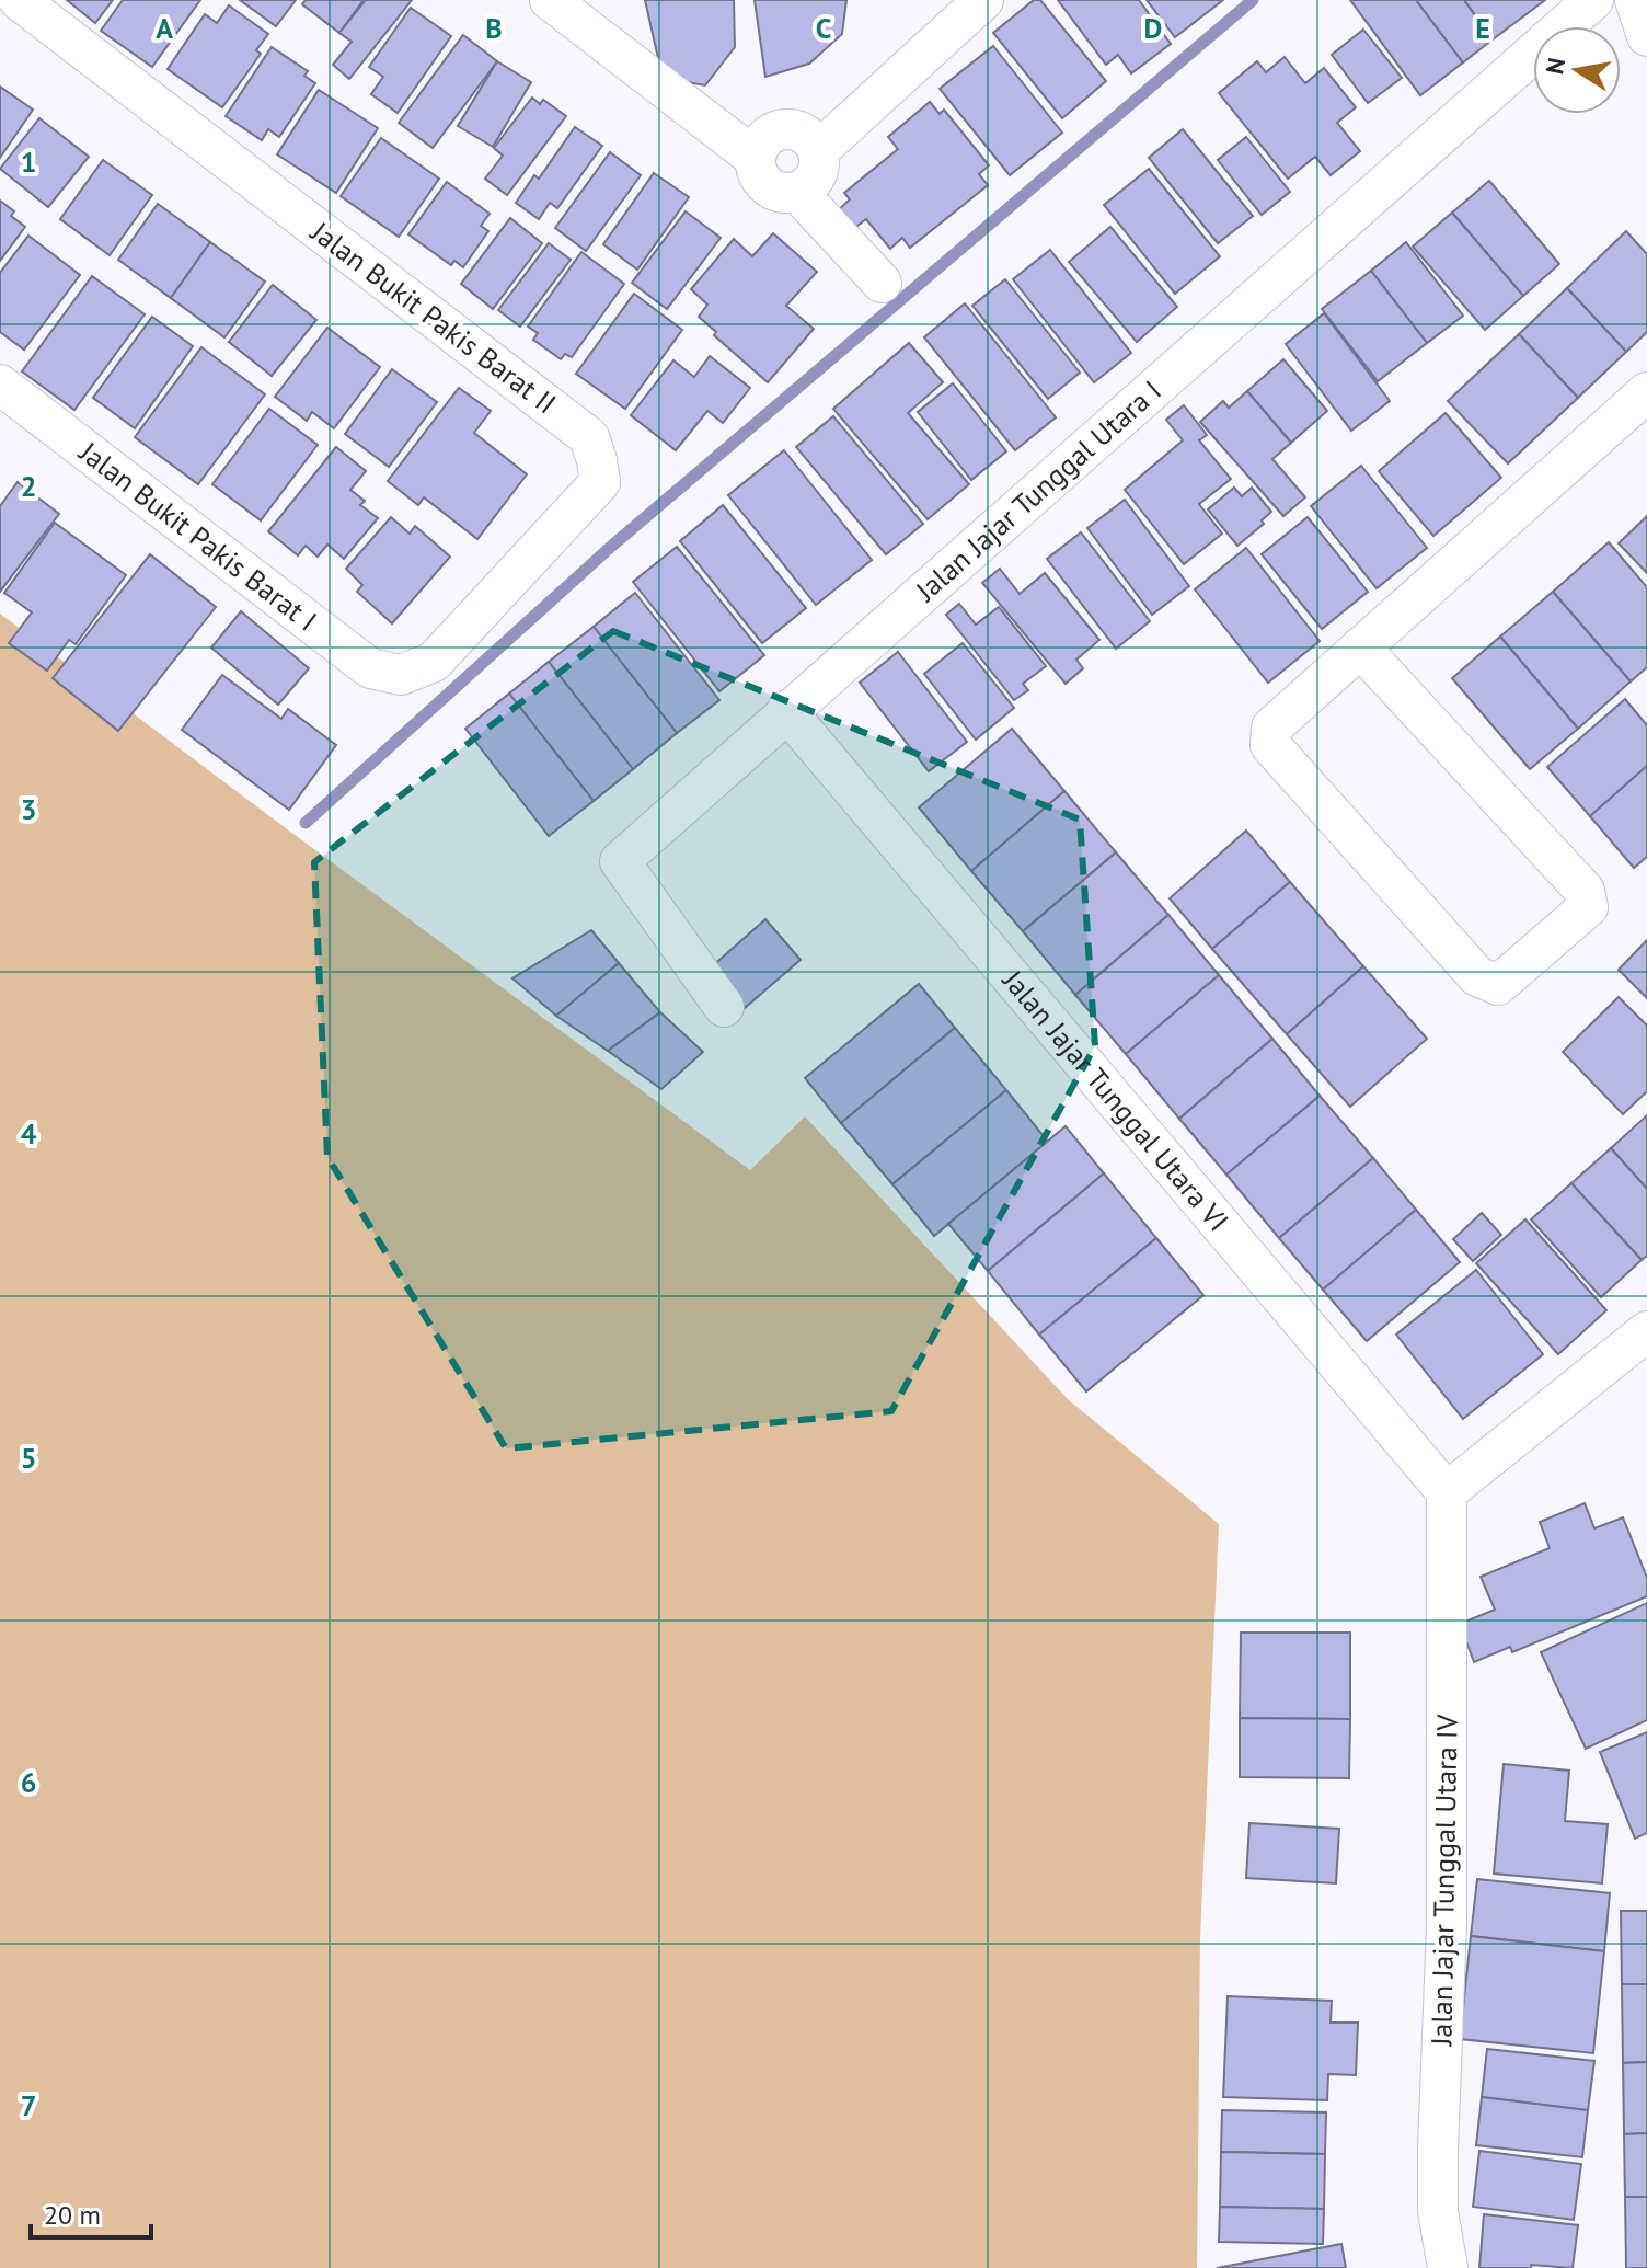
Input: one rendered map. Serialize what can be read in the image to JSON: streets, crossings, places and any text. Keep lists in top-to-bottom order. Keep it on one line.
{"streets":{"street":["Jalan Bukit Pakis Barat II","Jalan Jajar Tunggal Utara I","Jalan Bukit Pakis Barat I","Jalan Jajar Tunggal Utara VI","Jalan Jajar Tunggal Utara IV"]},"crossings":[["Jalan Bukit Pakis Barat II","Jalan Bukit Pakis Barat I"],["Jalan Jajar Tunggal Utara I","Jalan Jajar Tunggal Utara VI"],["Jalan Jajar Tunggal Utara VI","Jalan Jajar Tunggal Utara IV"]],"scale_bar":"20 m","north":"left","grid":{"columns":["A","B","C","D","E"],"rows":["1","2","3","4","5","6","7"]}}
